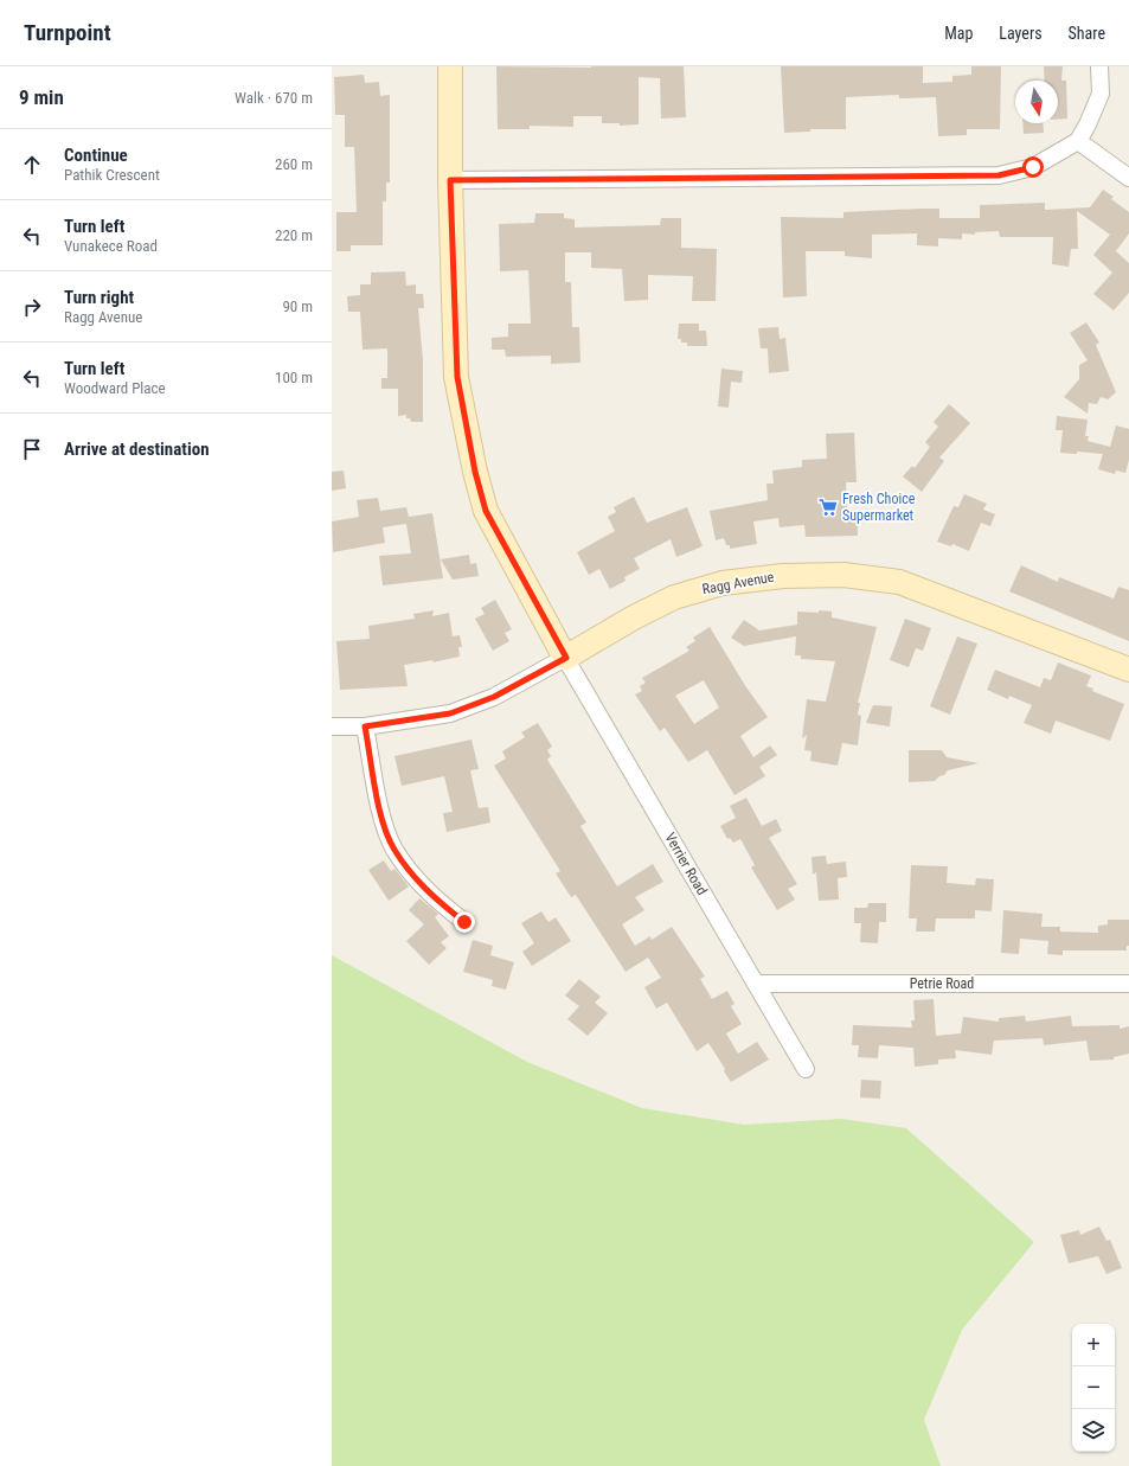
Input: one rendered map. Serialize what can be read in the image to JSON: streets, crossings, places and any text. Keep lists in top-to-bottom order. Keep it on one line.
{"streets":{"main road":["Ragg Avenue"],"street":["Verrier Road","Petrie Road"]},"crossings":[["Ragg Avenue","Verrier Road"],["Verrier Road","Petrie Road"]],"places":{"supermarket":["Fresh Choice Supermarket"]},"north":"bottom","page":{"header":"Turnpoint","nav":["Map","Layers","Share"],"heading":["9 min","Walk · 670 m"],"list":[["Continue","Pathik Crescent","260 m"],["Turn left","Vunakece Road","220 m"],["Turn right","Ragg Avenue","90 m"],["Turn left","Woodward Place","100 m"],"Arrive at destination"],"map_buttons":["+","−"]}}
